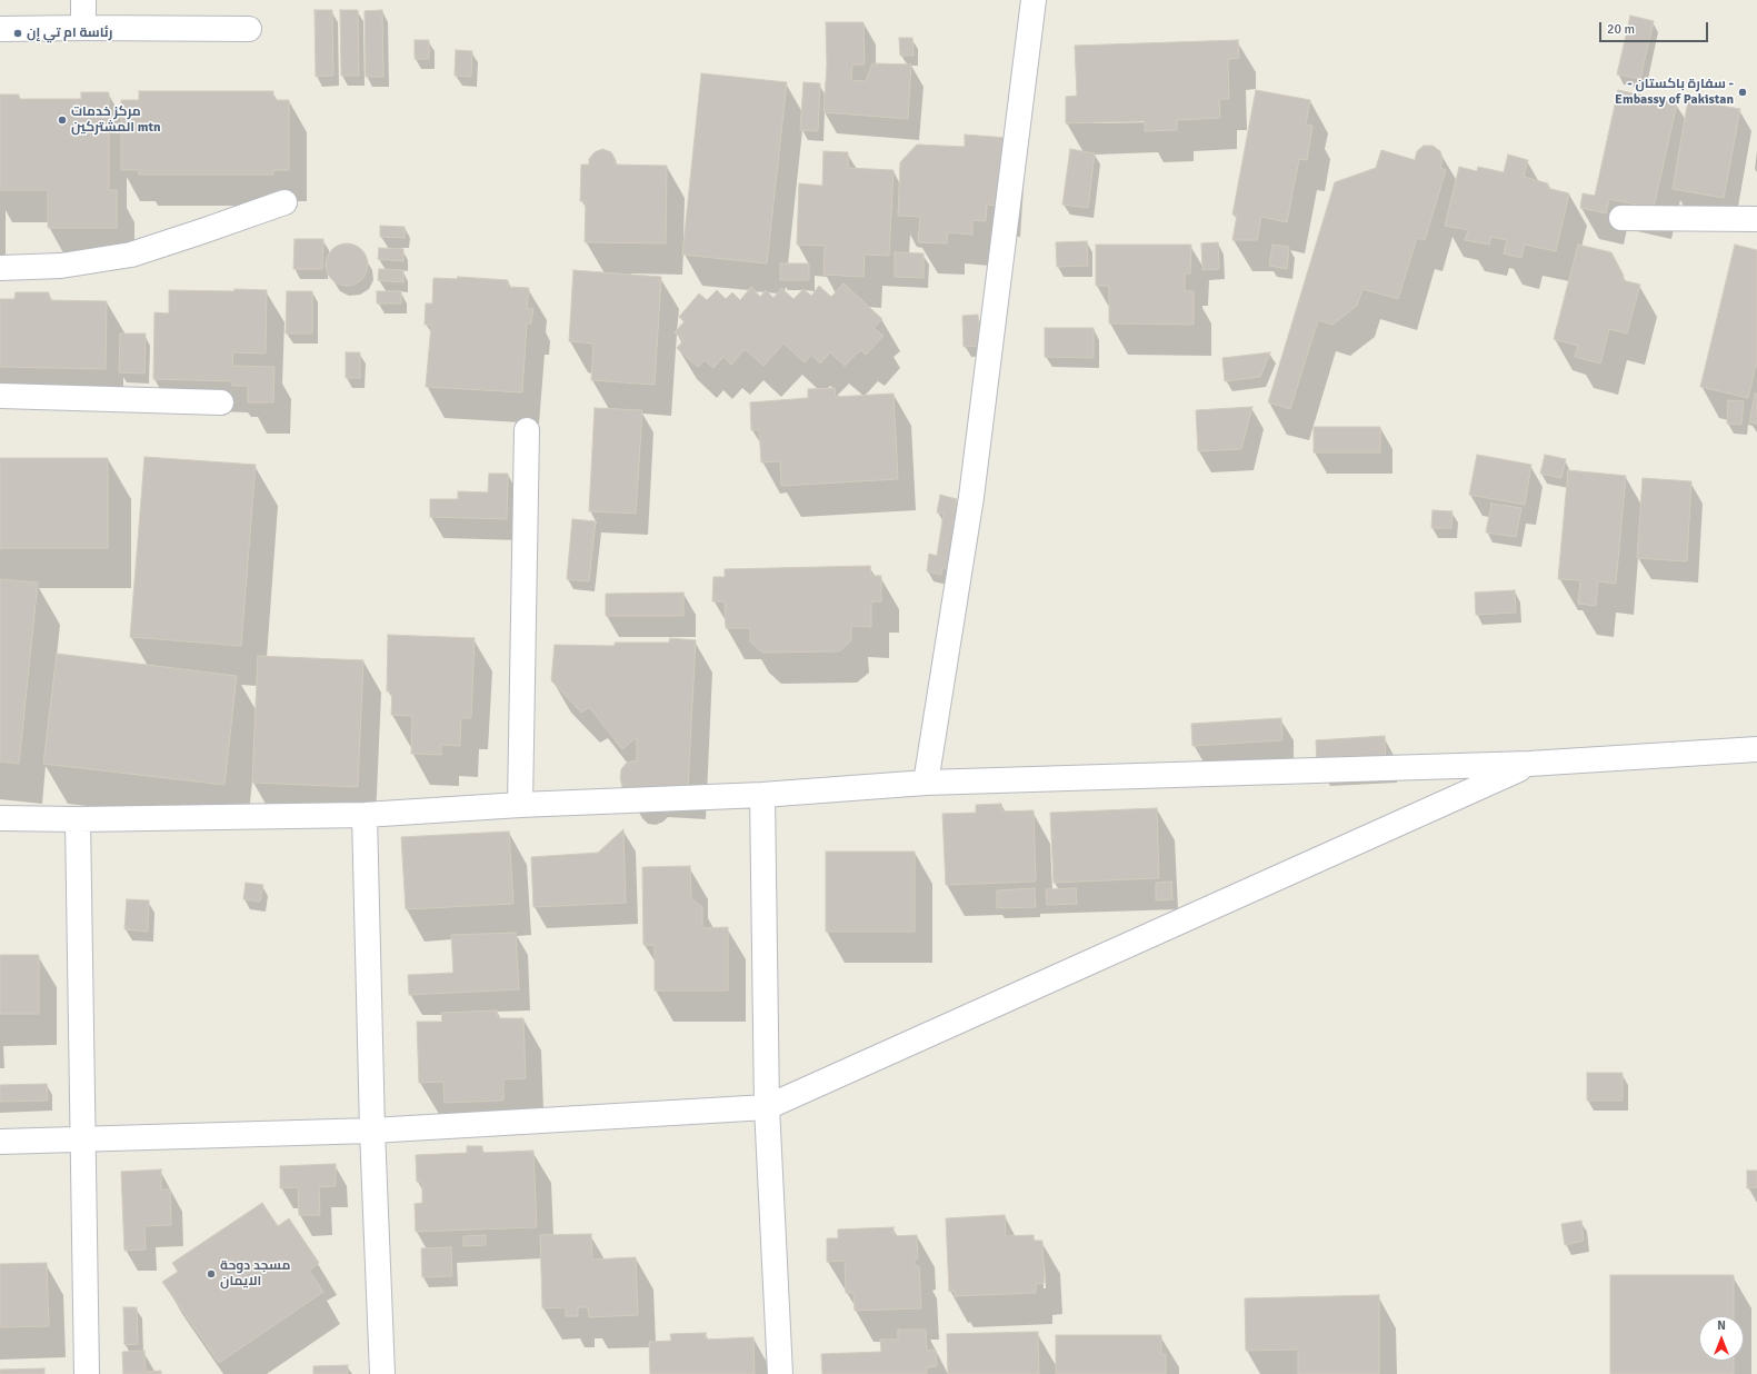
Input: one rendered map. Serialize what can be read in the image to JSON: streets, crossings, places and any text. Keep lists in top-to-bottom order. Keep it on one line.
{"places":["رئاسة ام تي إن","- سفارة باكستان - Embassy of Pakistan","مركز خدمات المشتركين mtn","مسجد دوحة الايمان"],"scale_bar":"20 m","north":"top"}
